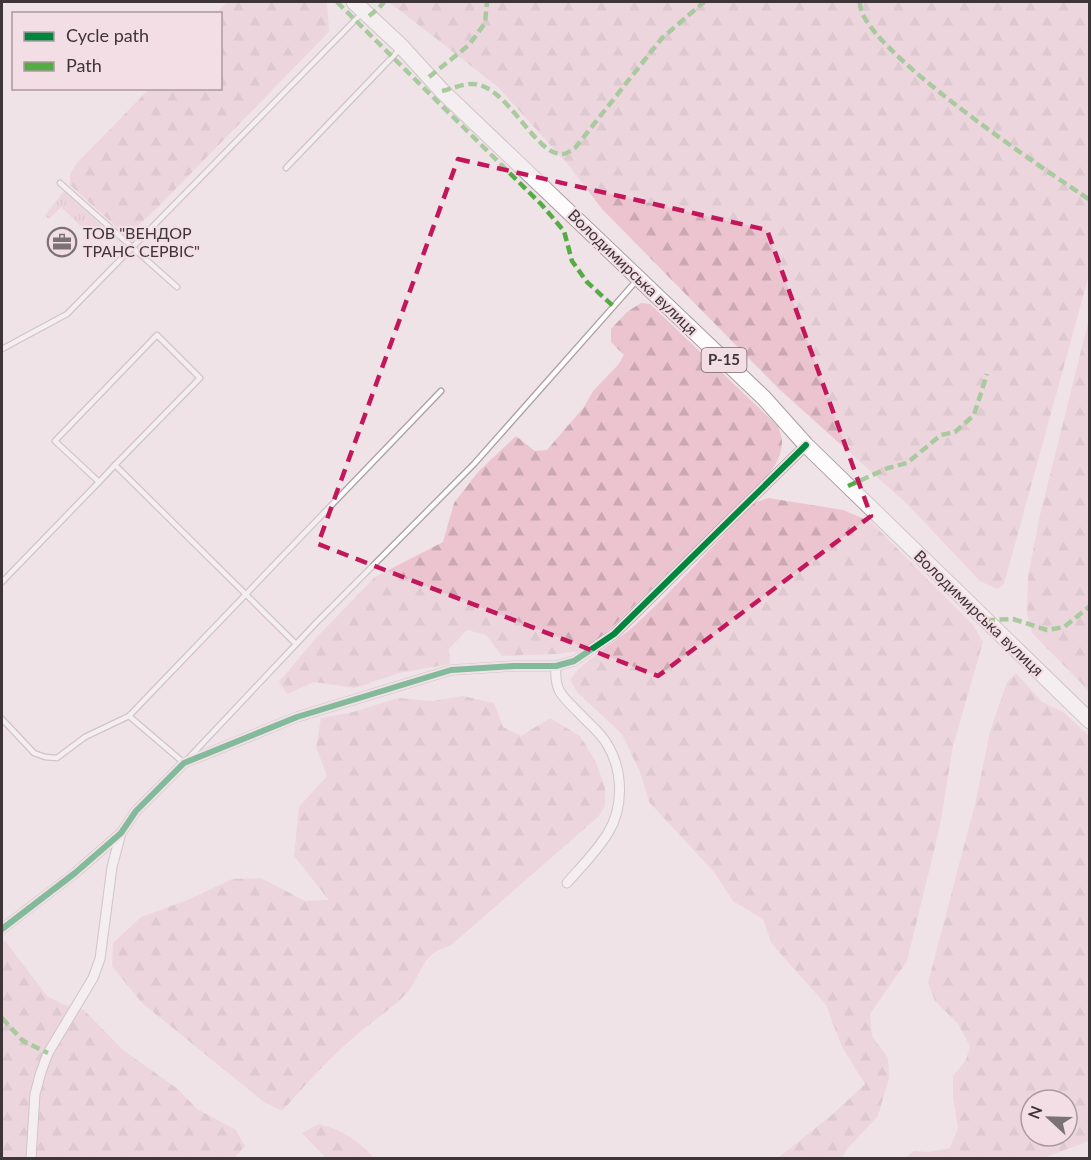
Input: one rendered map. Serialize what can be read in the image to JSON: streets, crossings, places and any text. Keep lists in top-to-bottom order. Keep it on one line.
{"streets":{"main road":["Володимирська вулиця","Р-15"]},"places":{"office":["ТОВ \"ВЕНДОР ТРАНС СЕРВІС\""]},"legend":["Cycle path","Path"],"north":"left"}
